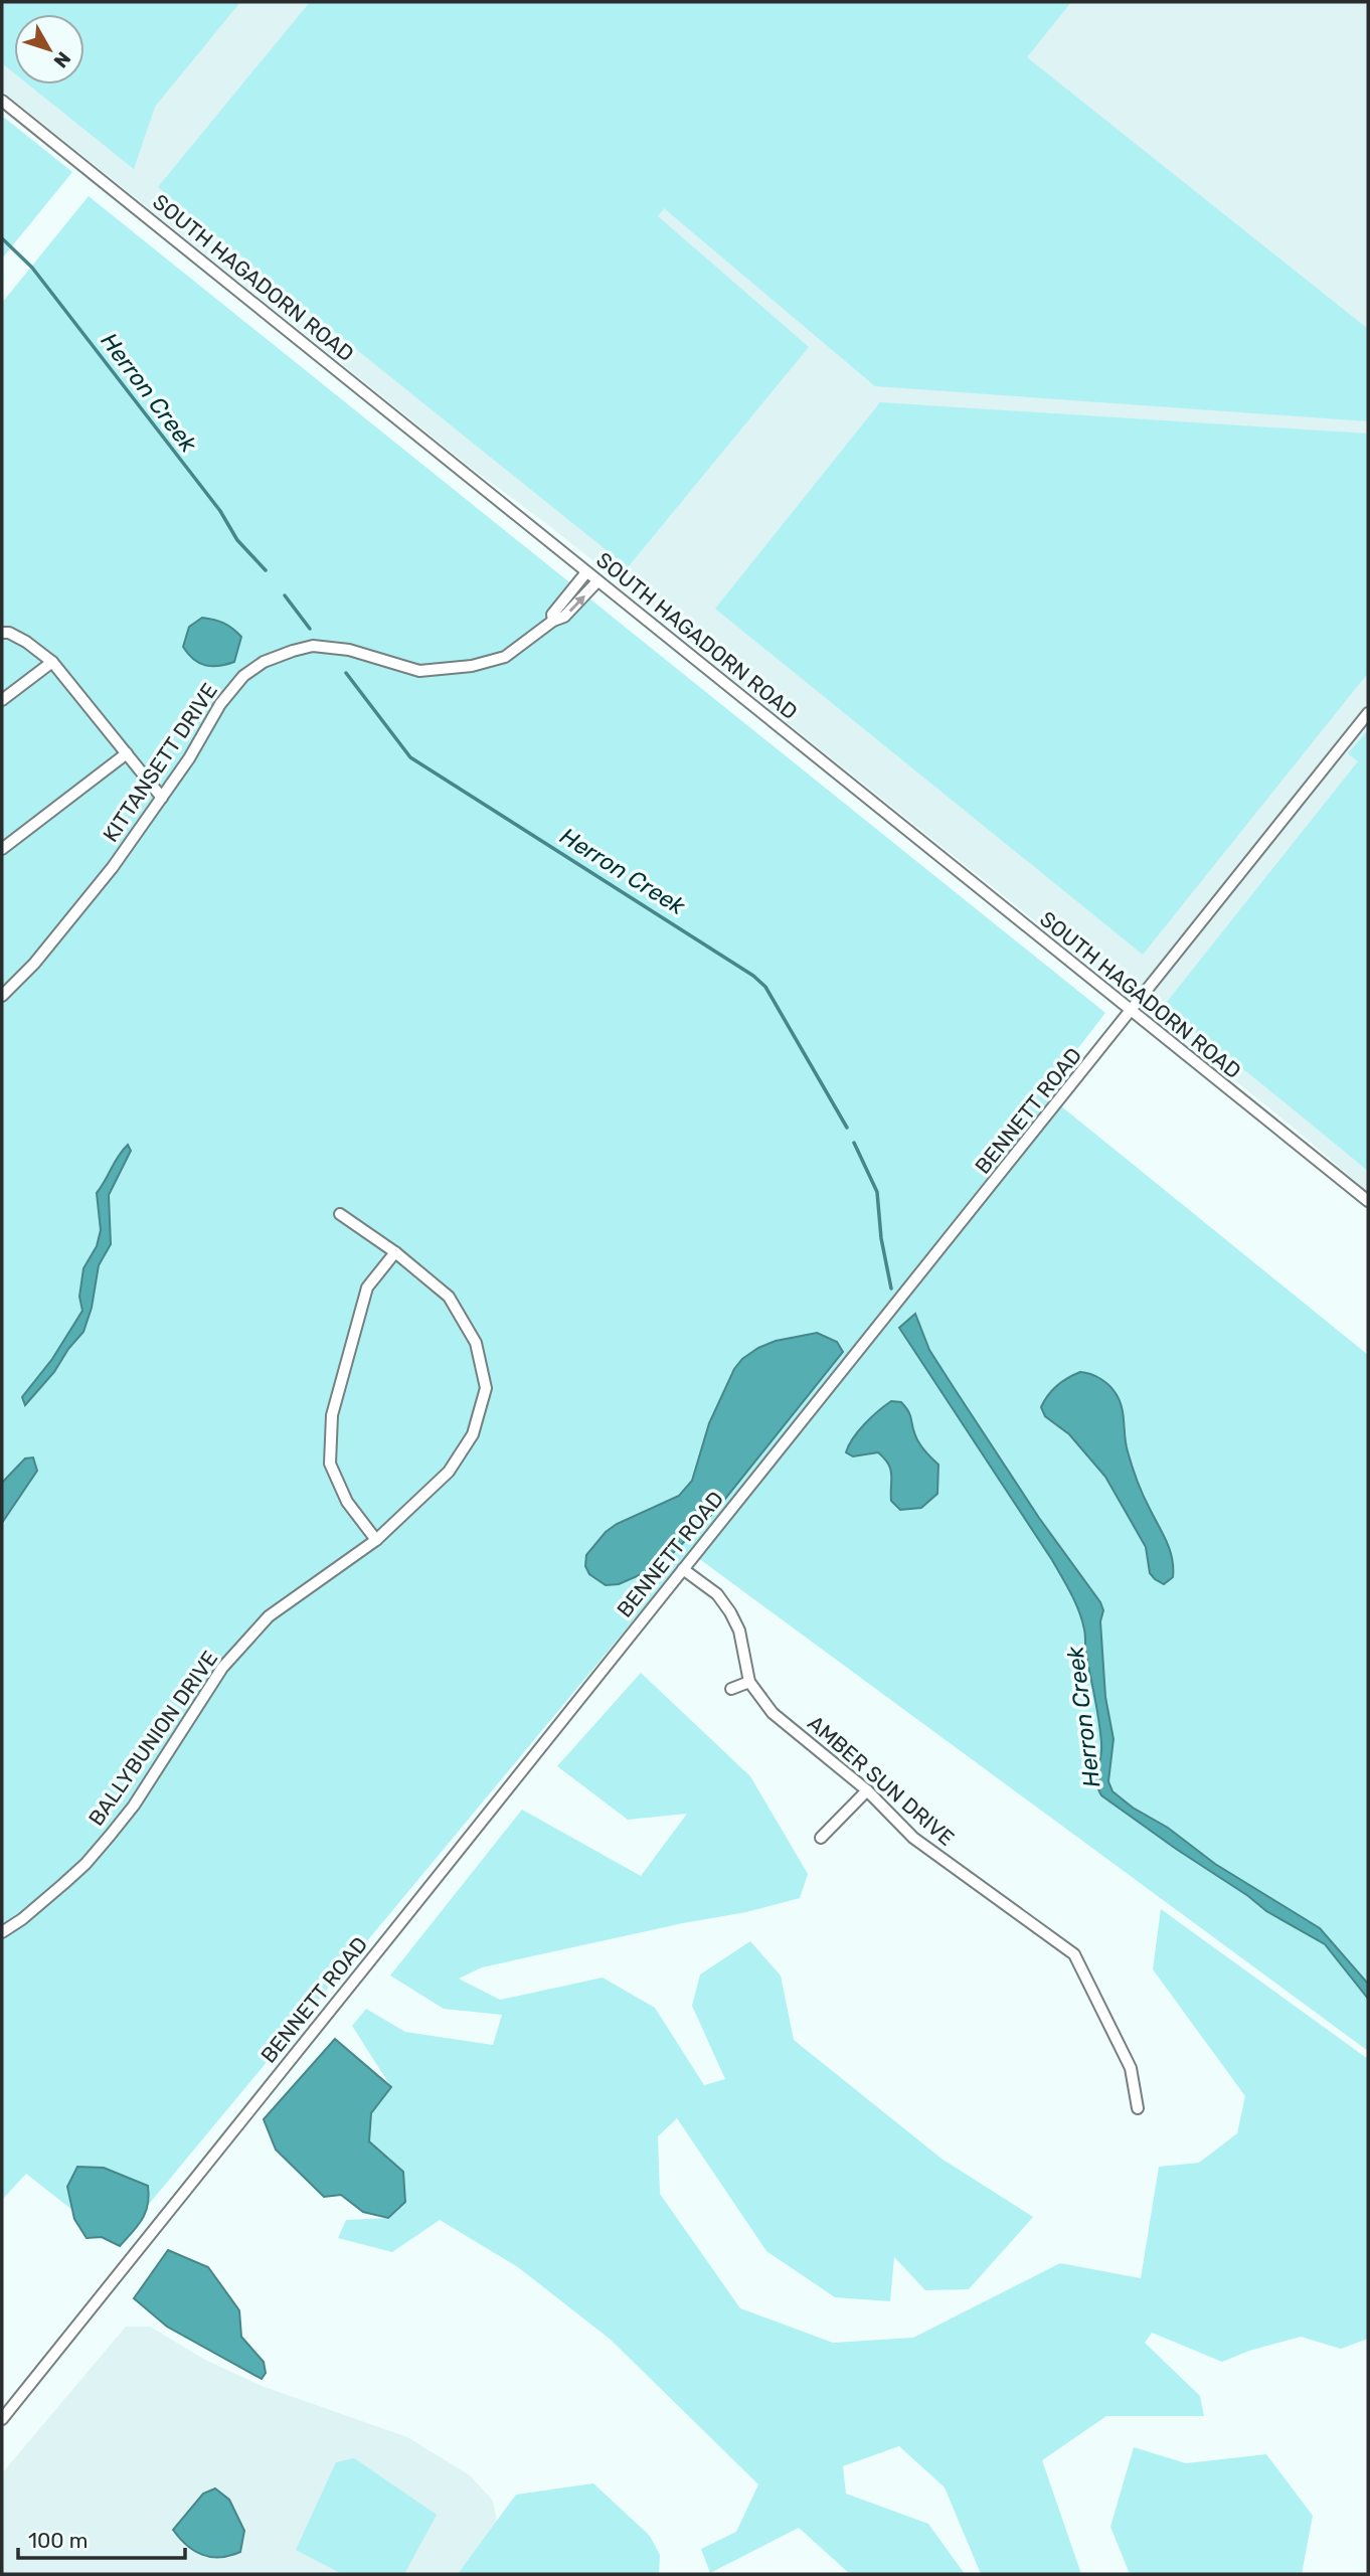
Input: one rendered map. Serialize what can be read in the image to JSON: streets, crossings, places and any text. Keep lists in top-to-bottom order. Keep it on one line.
{"streets":{"street":["SOUTH HAGADORN ROAD","KITTANSETT DRIVE","BENNETT ROAD","BALLYBUNION DRIVE","AMBER SUN DRIVE"]},"crossings":[["SOUTH HAGADORN ROAD","KITTANSETT DRIVE"],["SOUTH HAGADORN ROAD","BENNETT ROAD"],["BENNETT ROAD","AMBER SUN DRIVE"]],"water":["Herron Creek"],"scale_bar":"100 m","north":"bottom right"}
